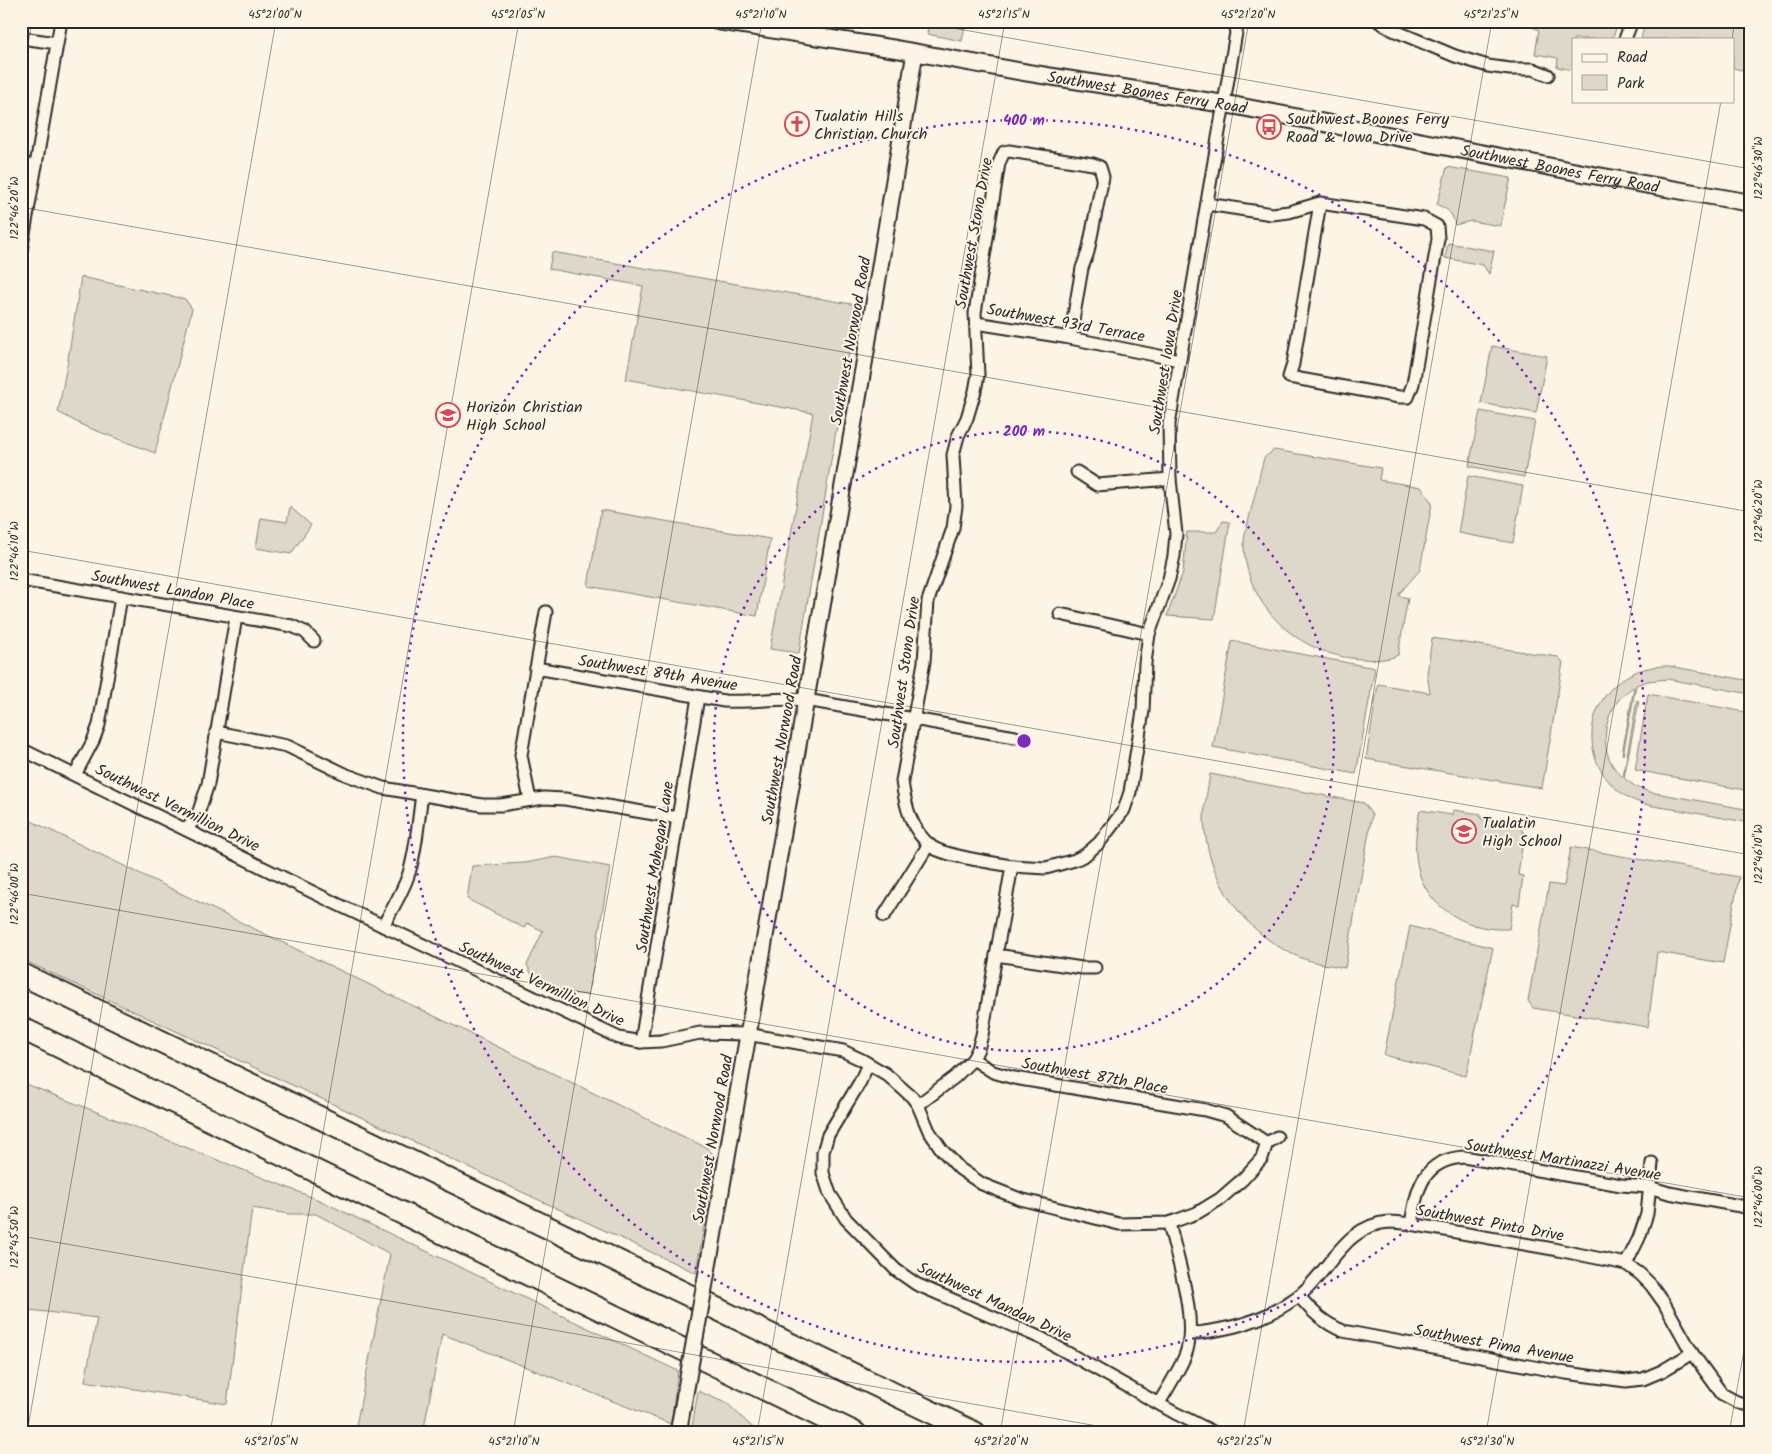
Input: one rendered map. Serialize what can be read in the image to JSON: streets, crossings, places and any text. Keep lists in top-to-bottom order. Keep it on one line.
{"streets":{"main road":["Southwest Boones Ferry Road"],"street":["Southwest Stono Drive","Southwest 93rd Terrace","Southwest Norwood Road","Southwest Iowa Drive","Southwest Landon Place","Southwest 89th Avenue","Southwest Vermillion Drive","Southwest Mohegan Lane","Southwest 87th Place","Southwest Martinazzi Avenue","Southwest Pinto Drive","Southwest Mandan Drive","Southwest Pima Avenue"]},"crossings":[["Southwest Boones Ferry Road","Southwest Norwood Road"],["Southwest Boones Ferry Road","Southwest Iowa Drive"],["Southwest Stono Drive","Southwest 93rd Terrace"],["Southwest Stono Drive","Southwest 89th Avenue"],["Southwest 93rd Terrace","Southwest Iowa Drive"],["Southwest Norwood Road","Southwest 89th Avenue"],["Southwest Norwood Road","Southwest Vermillion Drive"],["Southwest 89th Avenue","Southwest Mohegan Lane"],["Southwest Vermillion Drive","Southwest Mohegan Lane"],["Southwest Vermillion Drive","Southwest 87th Place"],["Southwest Vermillion Drive","Southwest Mandan Drive"],["Southwest Martinazzi Avenue","Southwest Pinto Drive"],["Southwest Pinto Drive","Southwest Pima Avenue"]],"places":{"church":["Tualatin Hills Christian Church"],"bus stop":["Southwest Boones Ferry Road & Iowa Drive"],"school or university":["Horizon Christian High School","Tualatin High School"]},"legend":["Road","Park"],"coordinates":["45°21'00\"N","45°21'05\"N","45°21'10\"N","45°21'15\"N","45°21'20\"N","45°21'25\"N","122°46'30\"W","122°46'20\"W","122°46'10\"W","122°46'00\"W","122°45'50\"W","45°21'30\"N"],"rings":["400 m","200 m"]}
